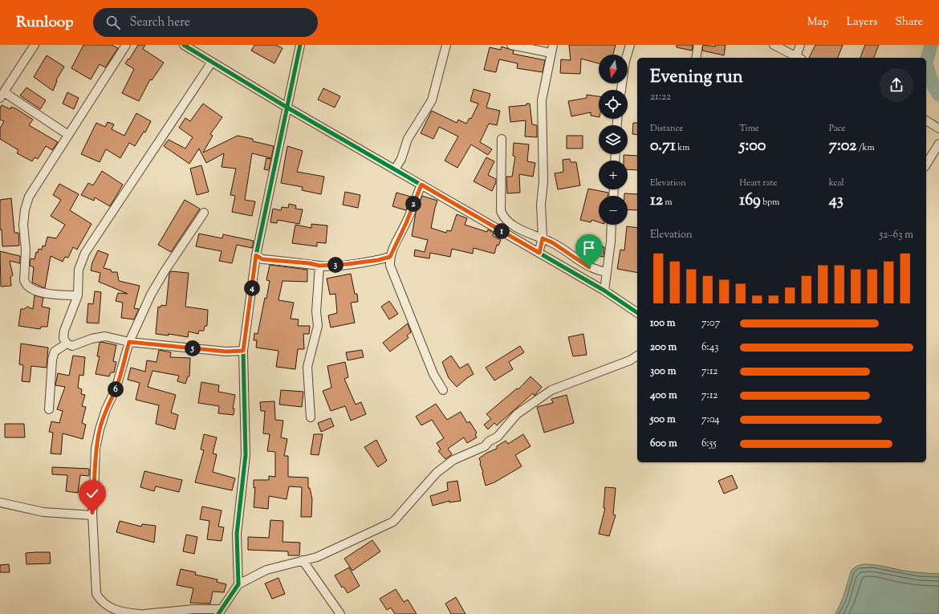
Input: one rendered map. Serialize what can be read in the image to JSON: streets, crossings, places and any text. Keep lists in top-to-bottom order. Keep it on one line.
{"north":"bottom","page":{"header":"Runloop","search":"Search here","nav":["Map","Layers","Share"],"map_buttons":["+","−"],"heading":["Evening run","21:22"],"stats":[["Distance","0.71 km"],["Time","5:00"],["Pace","7:02 /km"],["Elevation","12 m"],["Heart rate","169 bpm"],["kcal","43"]],"pins":["2","1","3","4","5","6"],"chart":["Elevation","52–63 m"],"list":[{"name":"100 m","note":"7:07"},{"name":"200 m","note":"6:43"},{"name":"300 m","note":"7:12"},{"name":"400 m","note":"7:12"},{"name":"500 m","note":"7:04"},{"name":"600 m","note":"6:55"}]}}
